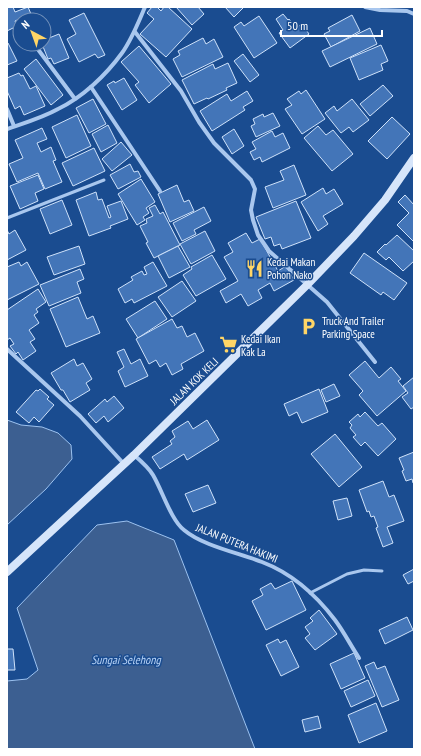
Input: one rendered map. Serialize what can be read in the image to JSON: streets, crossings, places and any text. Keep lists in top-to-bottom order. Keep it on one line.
{"streets":{"street":["JALAN KOK KELI","JALAN PUTERA HAKIMI"]},"crossings":[["JALAN KOK KELI","JALAN PUTERA HAKIMI"]],"water":["Sungai Selehong"],"places":{"restaurant":["Kedai Makan Pohon Nako"],"parking":["Truck And Trailer Parking Space"],"supermarket":["Kedai Ikan Kak La"]},"scale_bar":"50 m","north":"top left"}
